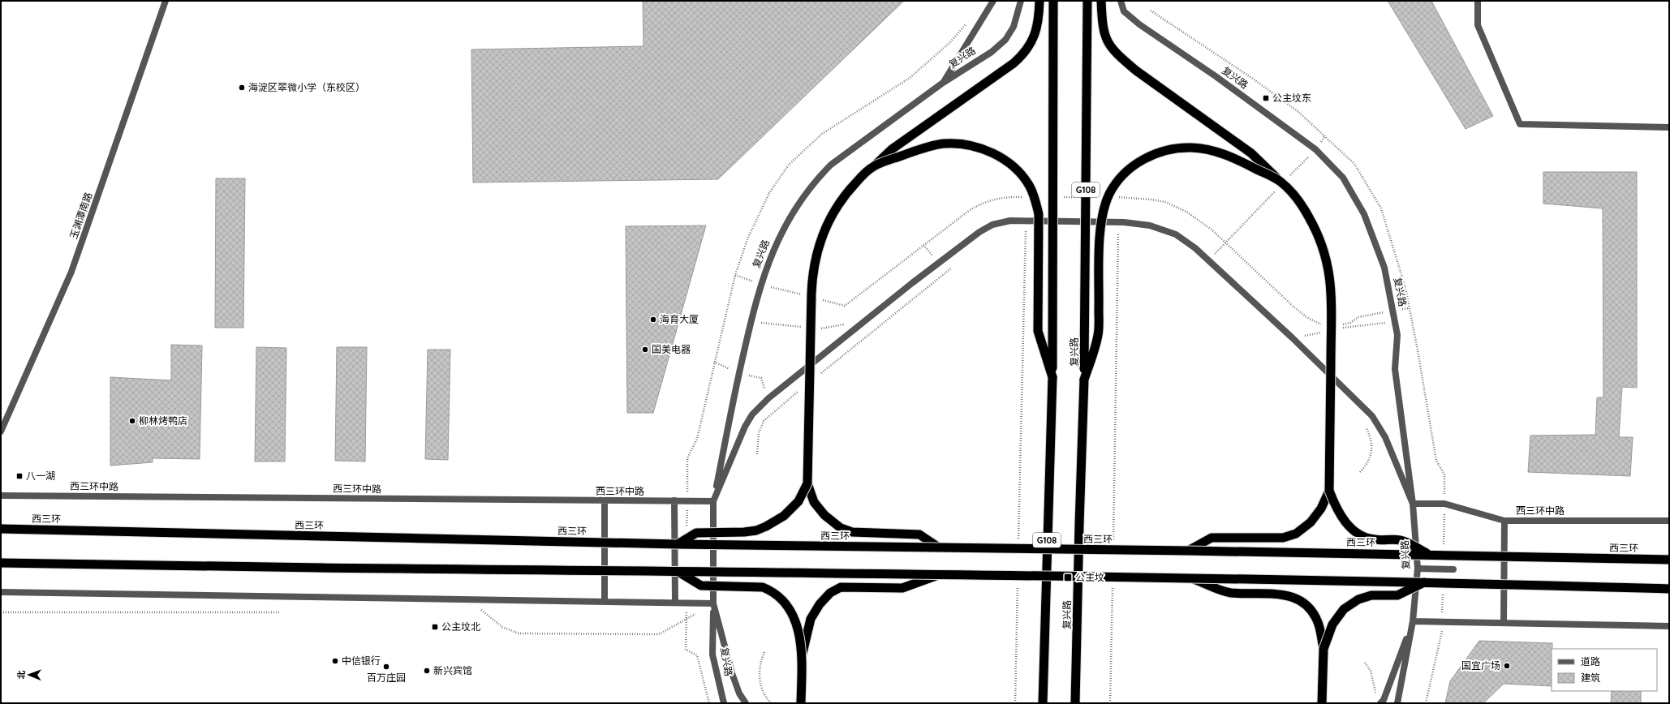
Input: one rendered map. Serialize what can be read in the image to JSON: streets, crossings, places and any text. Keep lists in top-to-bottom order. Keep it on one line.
{"streets":{"highway":["复兴路","G108","西三环"],"street":["玉渊潭南路","西三环中路"]},"crossings":[["复兴路","西三环中路"]],"places":{"other":["海淀区翠微小学（东校区）","海育大厦","国美电器","柳林烤鸭店","中信银行","国宜广场","百万庄园","新兴宾馆"],"transit":["公主坟东","八一湖","公主坟","公主坟北"]},"legend":["道路","建筑"],"north":"left"}
